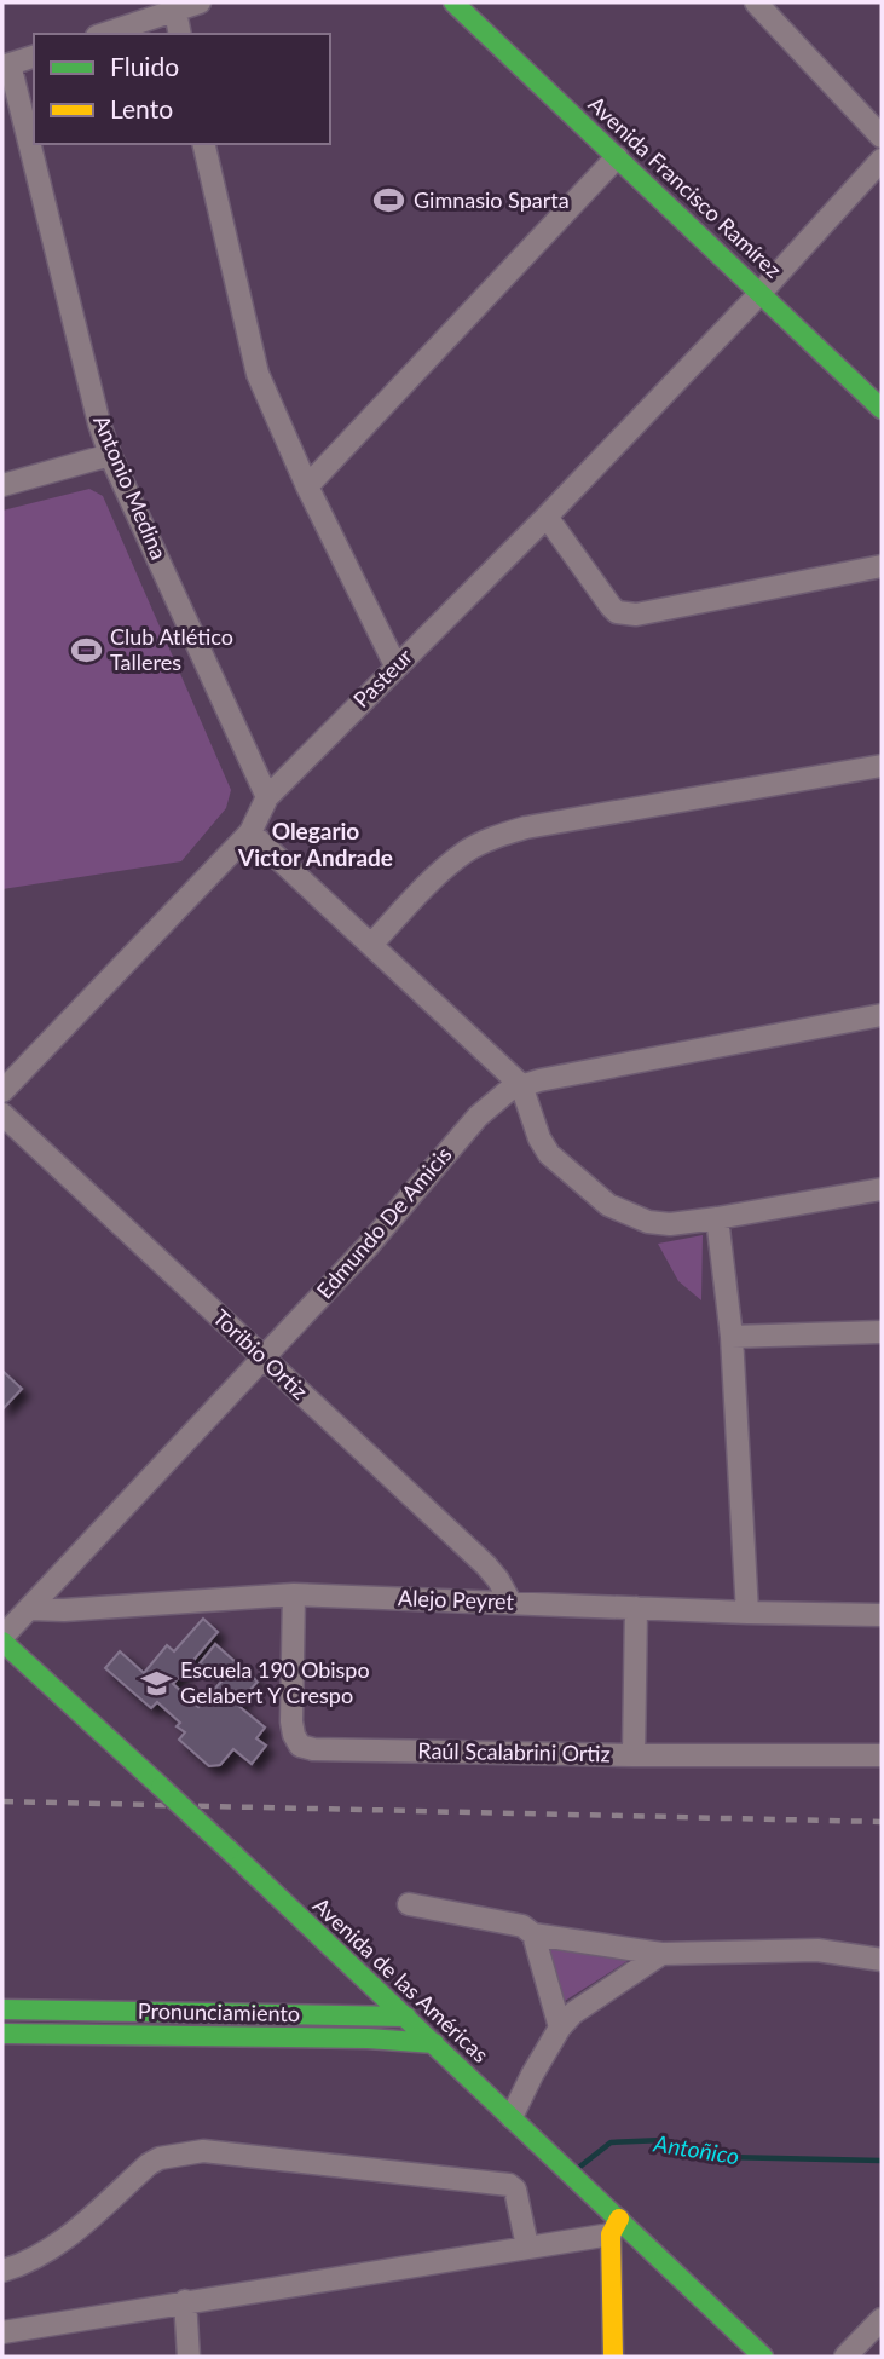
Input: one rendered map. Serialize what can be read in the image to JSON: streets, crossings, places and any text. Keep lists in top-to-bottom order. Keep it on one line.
{"streets":{"main road":["Avenida Francisco Ramírez","Avenida de las Américas","Pronunciamiento"],"street":["Antonio Medina","Pasteur","Edmundo De Amicis","Toribio Ortiz","Alejo Peyret","Raúl Scalabrini Ortiz"]},"crossings":[["Avenida Francisco Ramírez","Pasteur"],["Antonio Medina","Pasteur"],["Edmundo De Amicis","Toribio Ortiz"],["Edmundo De Amicis","Alejo Peyret"],["Edmundo De Amicis","Avenida de las Américas"],["Toribio Ortiz","Alejo Peyret"],["Alejo Peyret","Raúl Scalabrini Ortiz"],["Avenida de las Américas","Pronunciamiento"]],"districts":["Olegario Victor Andrade"],"water":["Antoñico"],"places":{"sports":["Gimnasio Sparta","Club Atlético Talleres"],"school or university":["Escuela 190 Obispo Gelabert Y Crespo"]},"legend":["Fluido","Lento"]}
